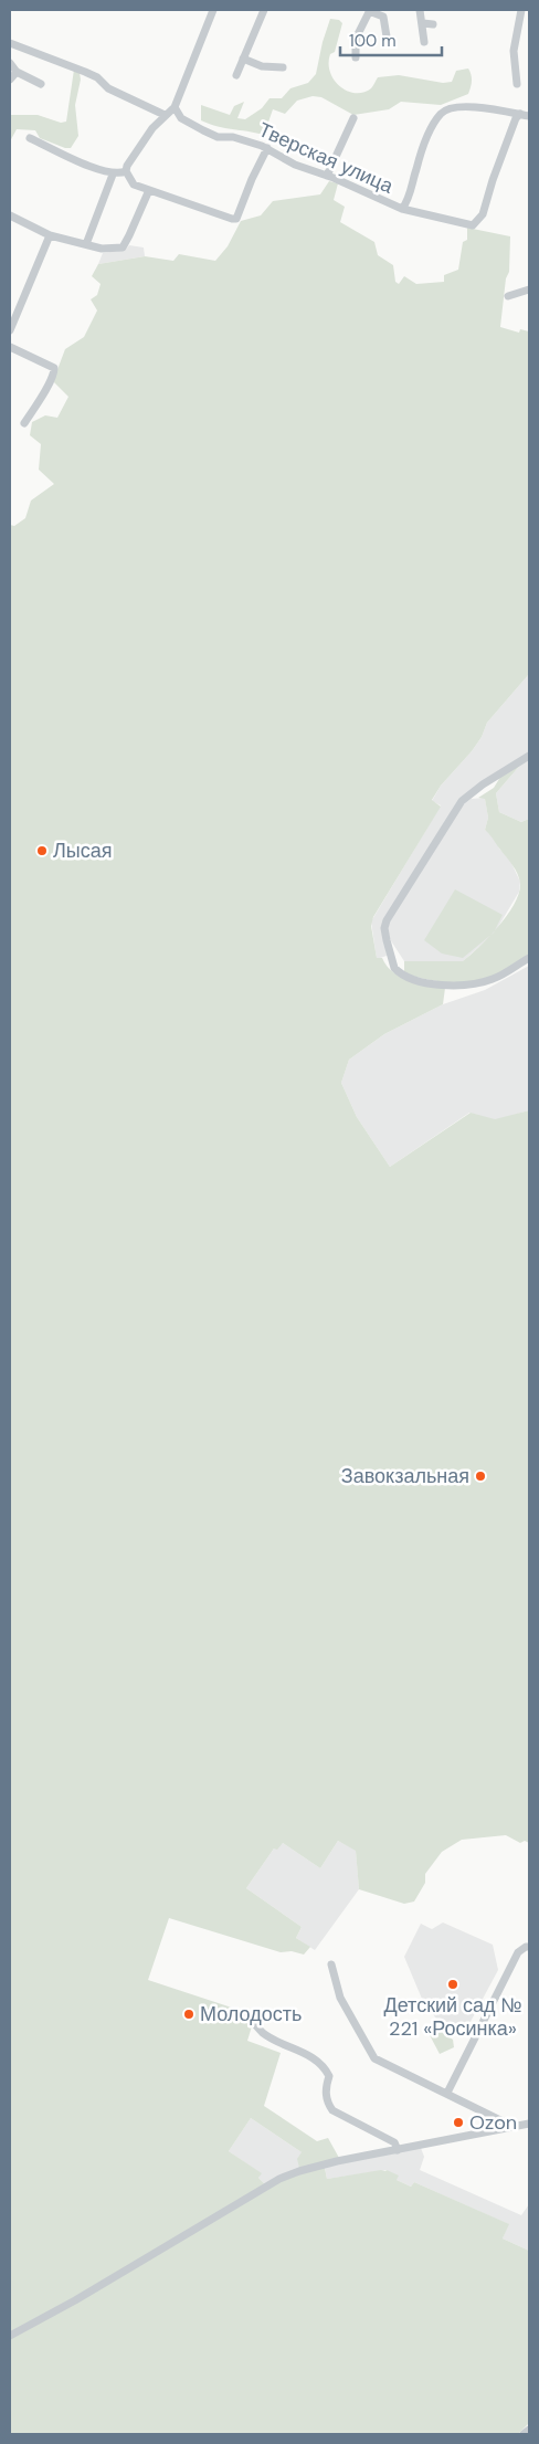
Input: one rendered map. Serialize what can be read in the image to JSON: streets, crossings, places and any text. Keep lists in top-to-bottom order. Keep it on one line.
{"streets":{"street":["Тверская улица"]},"places":["Лысая","Завокзальная","Детский сад № 221 «Росинка»","Молодость","Ozon"],"scale_bar":"100 m"}
